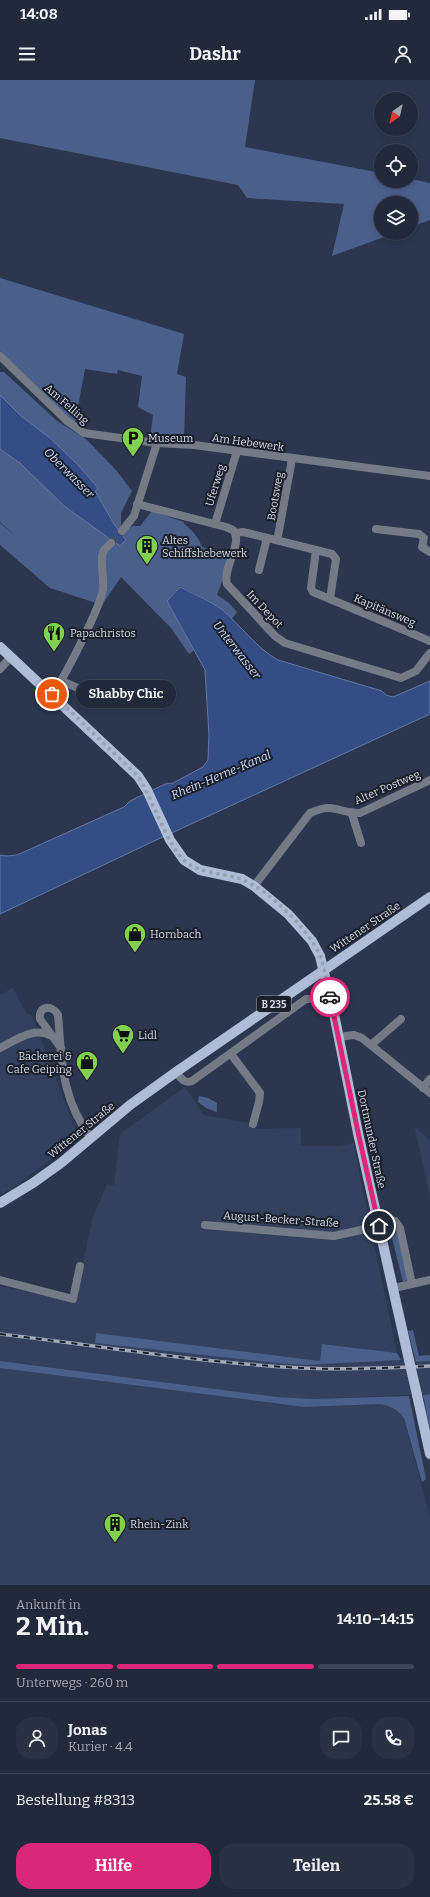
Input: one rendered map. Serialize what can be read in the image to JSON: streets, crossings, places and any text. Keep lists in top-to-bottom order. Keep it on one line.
{"streets":{"main road":["Wittener Straße","B 235","Dortmunder Straße"],"street":["Am Felling","Am Hebewerk","Uferweg","Bootsweg","Im Depot","Kapitänsweg","Alter Postweg","August-Becker-Straße"]},"crossings":[["Am Felling","Am Hebewerk"],["Am Hebewerk","Uferweg"],["Am Hebewerk","Bootsweg"],["Alter Postweg","Dortmunder Straße"],["Wittener Straße","Dortmunder Straße"],["Dortmunder Straße","August-Becker-Straße"]],"water":["Oberwasser","Unterwasser","Rhein-Herne-Kanal"],"places":{"parking":["Museum"],"building":["Altes Schiffshebewerk","Rhein-Zink"],"restaurant":["Papachristos"],"other":["Shabby Chic"],"shop":["Hornbach","Bäckerei & Cafe Geiping"],"supermarket":["Lidl"]},"north":"bottom left","page":{"status":"14:08","header":"Dashr","bubble":"Shabby Chic","heading":["2 Min.","Ankunft in","14:10–14:15"],"panel":["Jonas","Kurier · 4.4","Bestellung #8313","25.58 €"],"bar":"Unterwegs · 260 m","buttons":["Hilfe","Teilen"]}}
